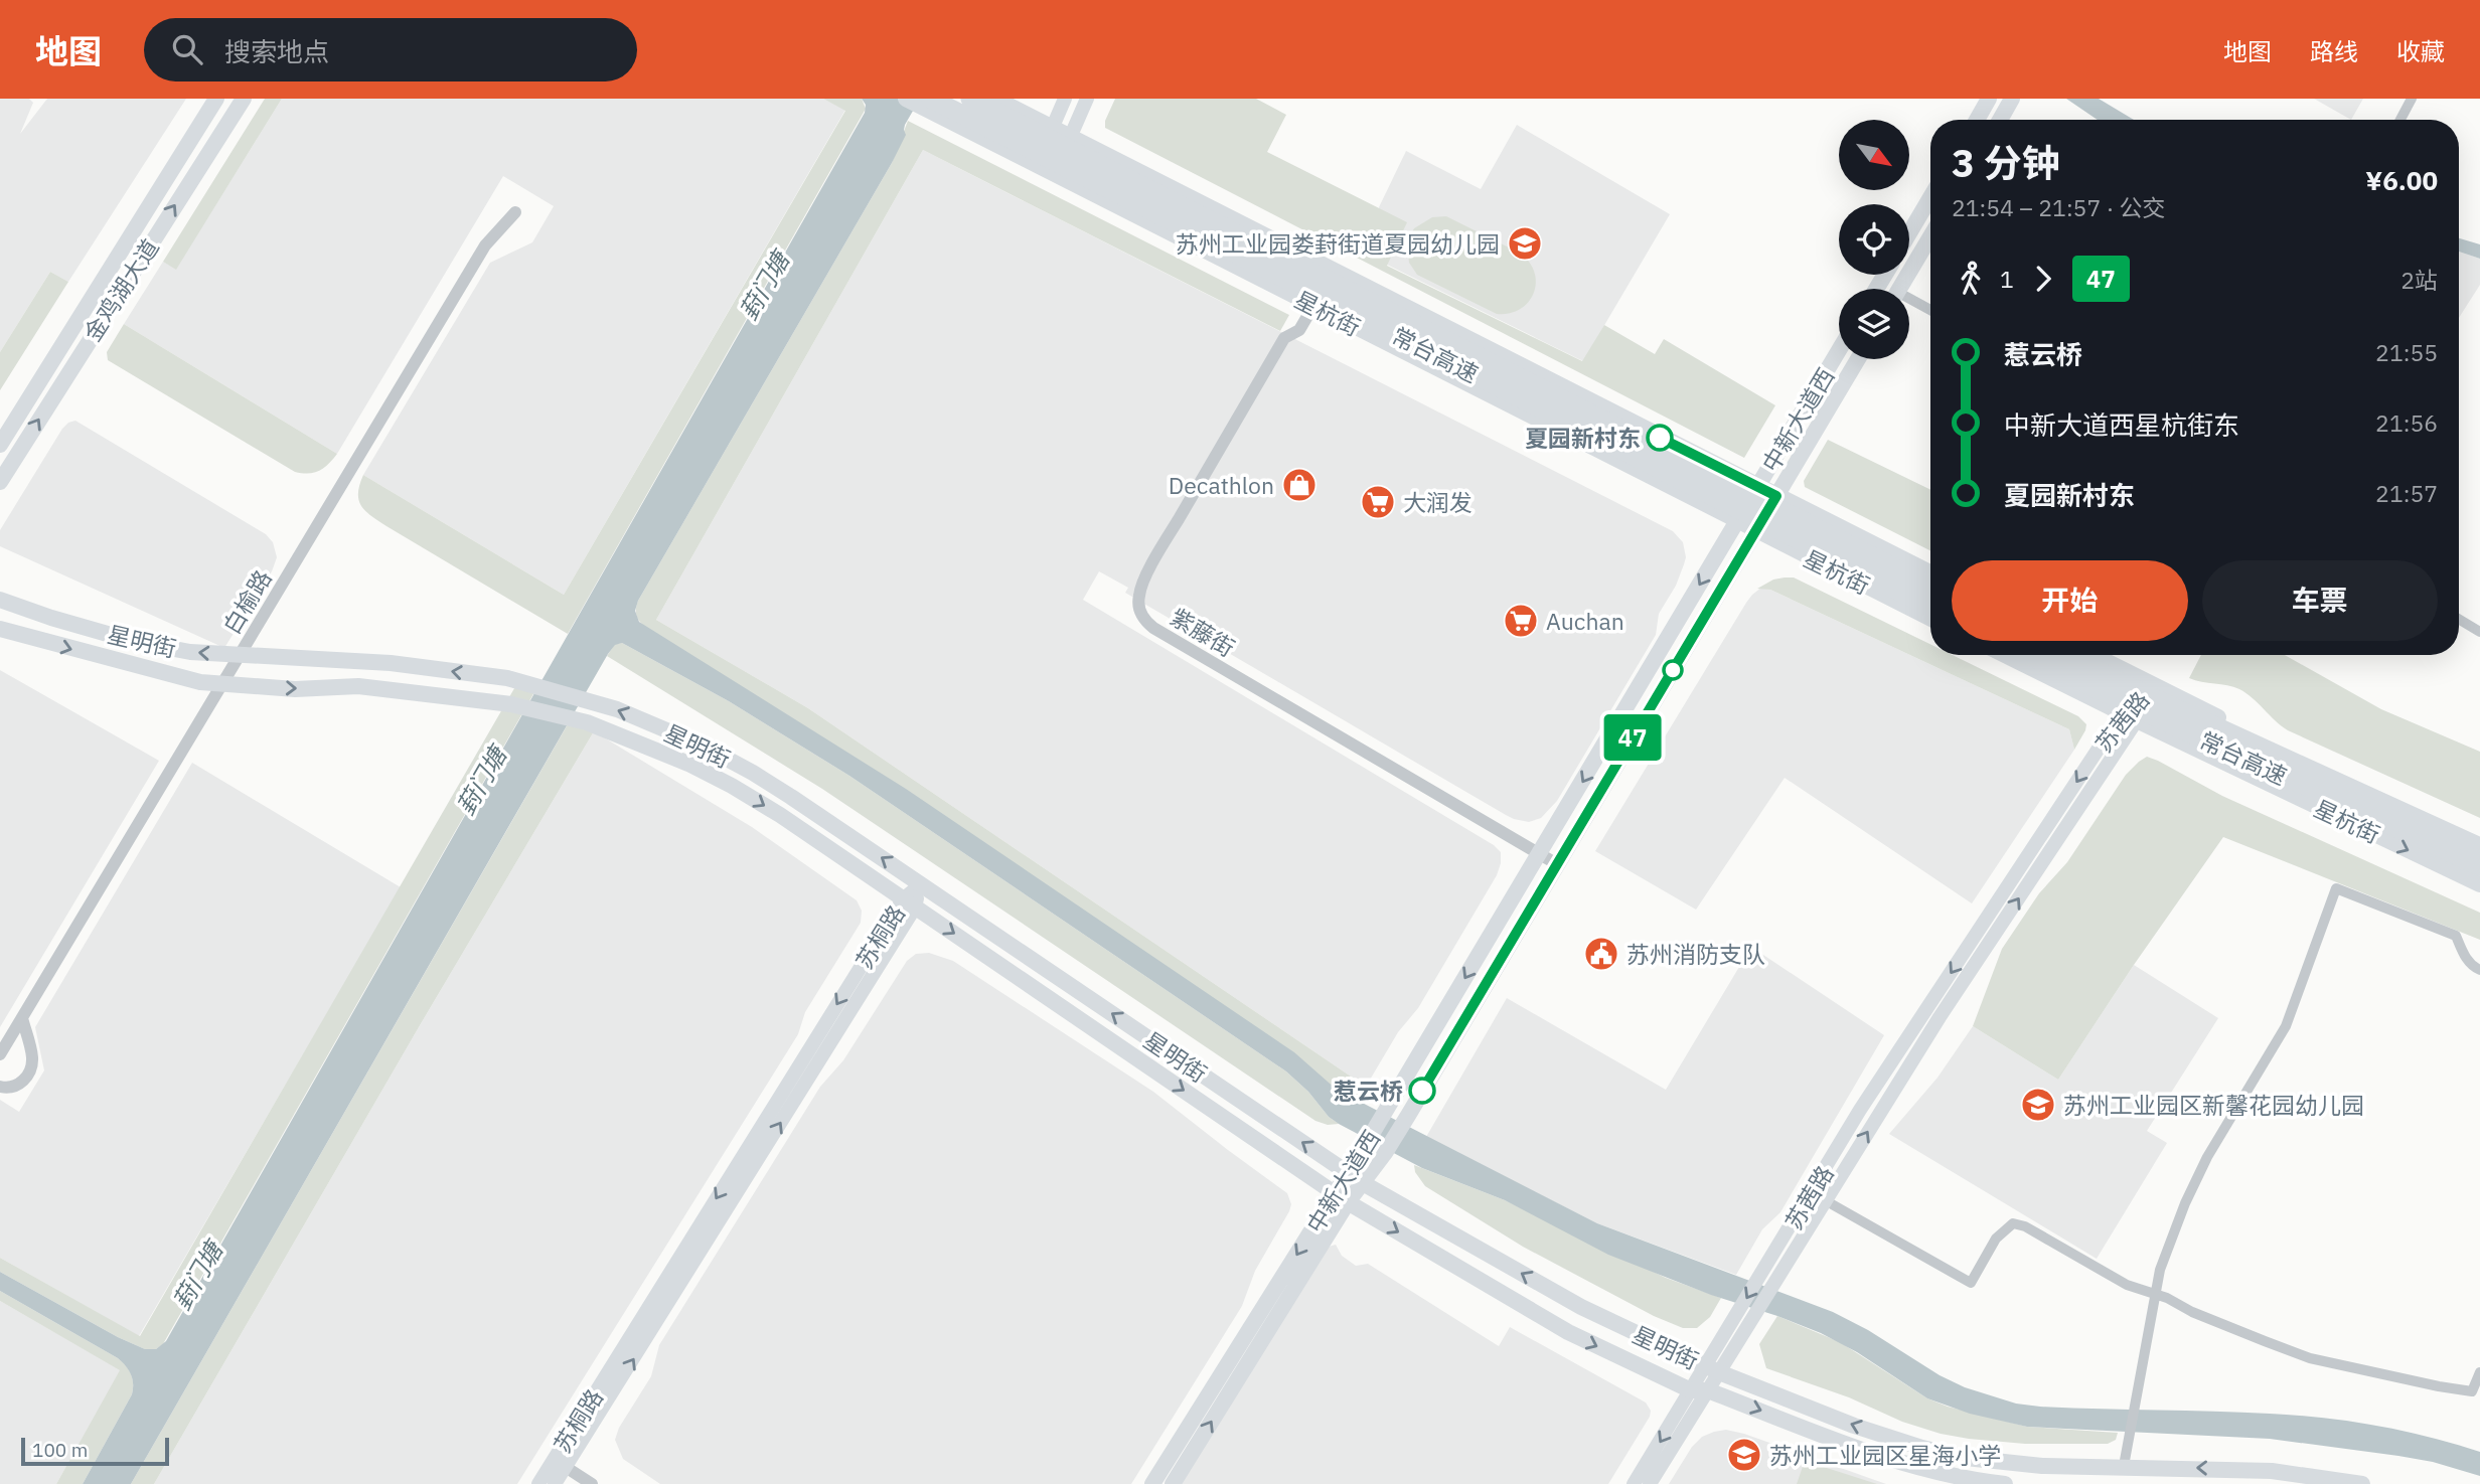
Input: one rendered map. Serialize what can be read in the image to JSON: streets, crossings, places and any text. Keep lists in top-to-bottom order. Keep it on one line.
{"streets":{"highway":["常台高速"],"main road":["金鸡湖大道","星杭街","中新大道西","星明街","苏茜路","苏桐路"],"street":["白榆路","紫藤街"]},"crossings":[["星杭街","常台高速"],["星杭街","中新大道西"],["星杭街","紫藤街"],["星杭街","苏茜路"],["中新大道西","紫藤街"],["中新大道西","星明街"],["白榆路","星明街"],["星明街","苏茜路"],["星明街","苏桐路"]],"water":["葑门塘"],"places":{"school or university":["苏州工业园娄葑街道夏园幼儿园","苏州工业园区新馨花园幼儿园","苏州工业园区星海小学"],"other":["夏园新村东","惹云桥"],"shop":["Decathlon"],"supermarket":["大润发","Auchan"],"public building":["苏州消防支队"]},"lines":["bus line 47"],"scale_bar":"100 m","north":"bottom right","page":{"header":"地图","search":"搜索地点","nav":["地图","路线","收藏"],"on_map":"47","heading":["3 分钟","21:54 – 21:57 · 公交","¥6.00"],"legs":["1","47","2站"],"list":[{"name":"惹云桥","value":"21:55"},{"name":"中新大道西星杭街东","value":"21:56"},{"name":"夏园新村东","value":"21:57"}],"buttons":["开始","车票"],"scale":"100 m"}}
